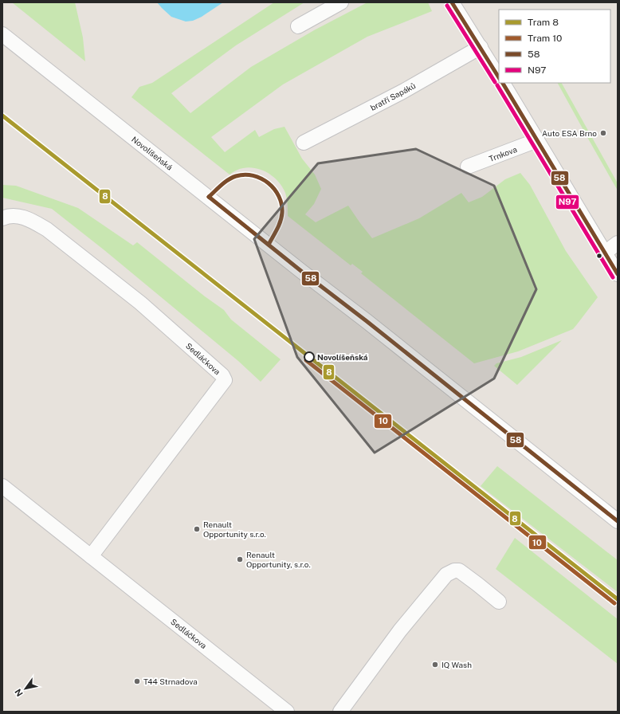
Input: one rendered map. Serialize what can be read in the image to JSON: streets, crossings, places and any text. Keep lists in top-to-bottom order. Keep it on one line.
{"streets":{"street":["bratří Sapáků","Novolíšeňská","Trnkova","Sedláčkova"]},"places":["Auto ESA Brno","Novolíšeňská","Renault Opportunity s.r.o.","Renault Opportunity, s.r.o.","IQ Wash","T44 Strnadova"],"lines":["transit line 58","transit line N97","tram line 8","tram line 10"],"legend":["Tram 8","Tram 10","58","N97"],"north":"bottom left"}
